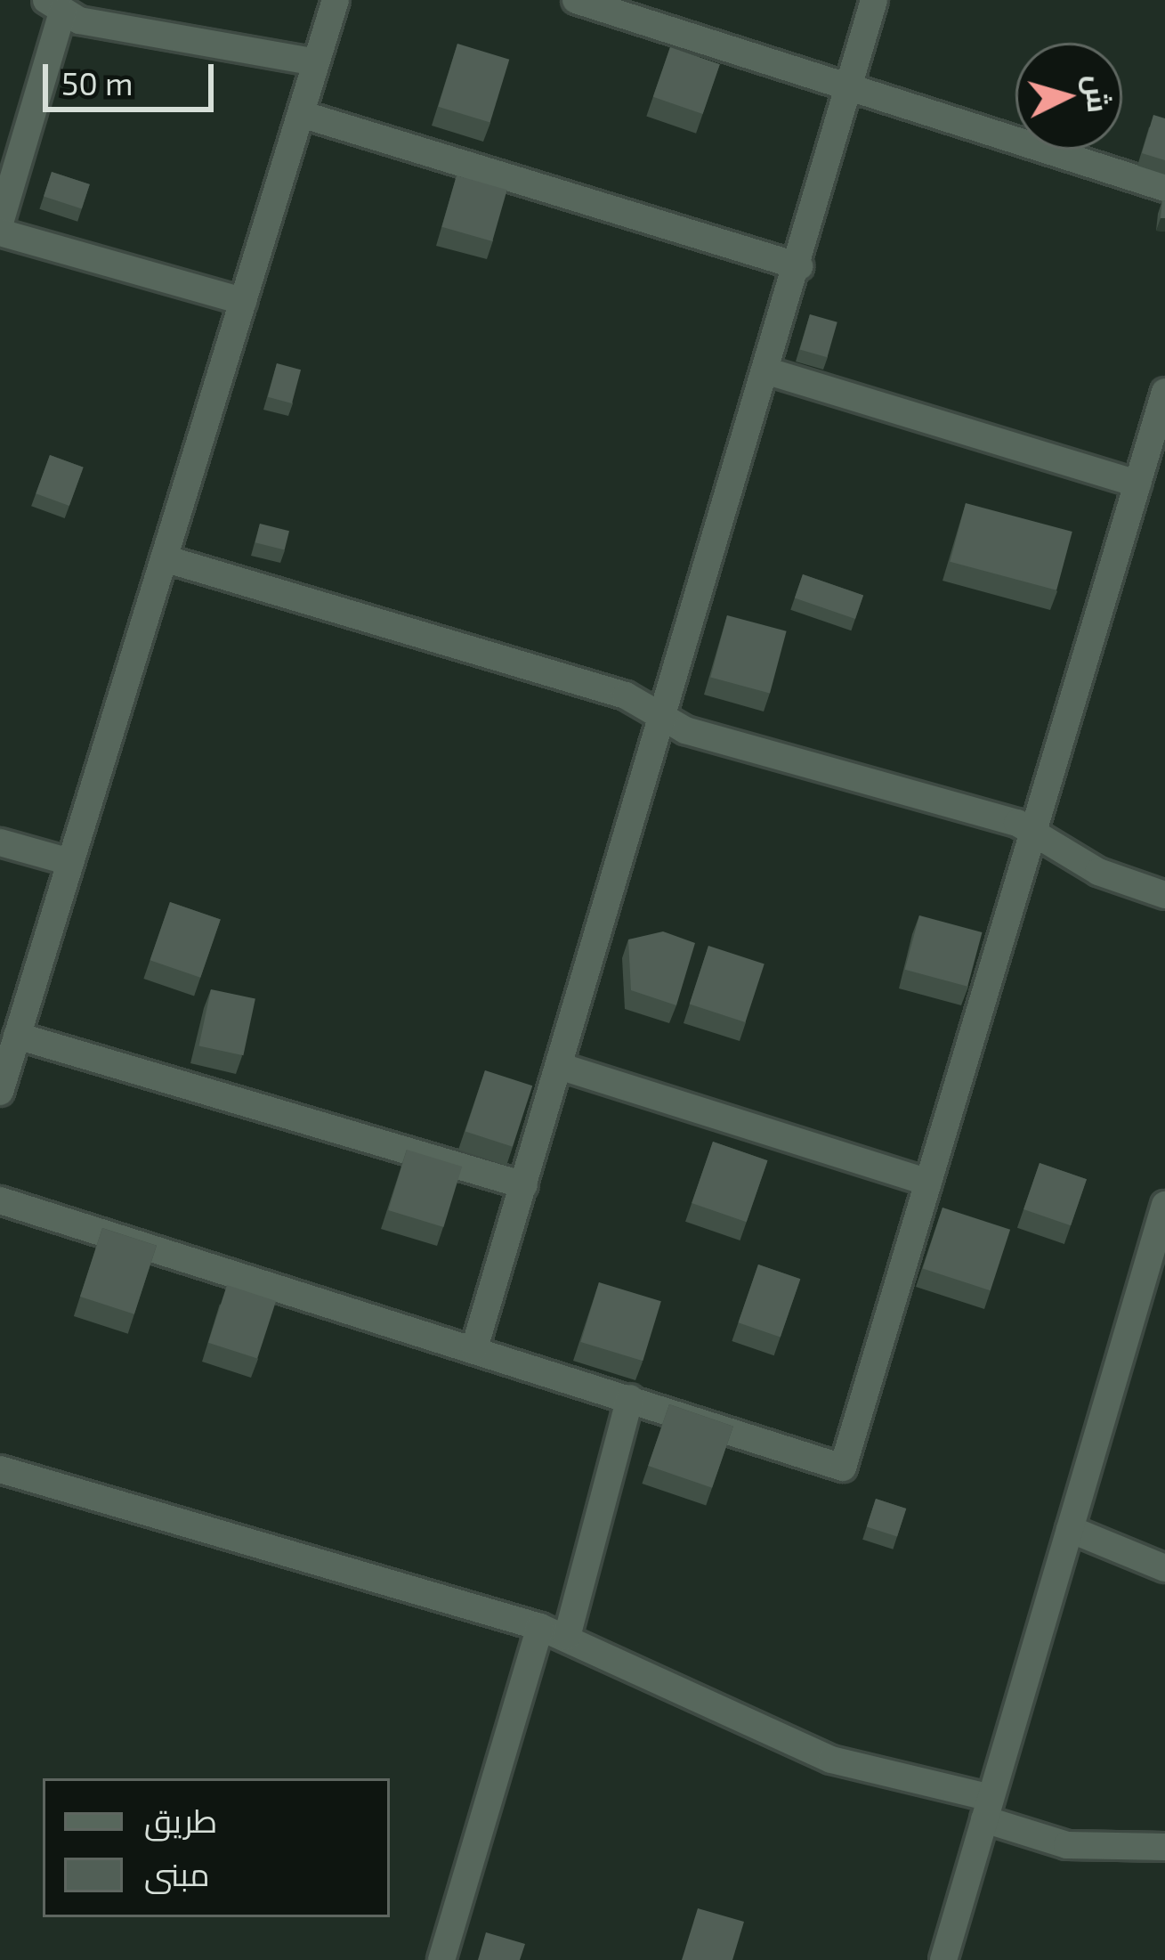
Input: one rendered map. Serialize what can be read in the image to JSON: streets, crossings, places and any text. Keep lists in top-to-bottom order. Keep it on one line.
{"legend":["طريق","مبنى"],"scale_bar":"50 m","north":"right"}
